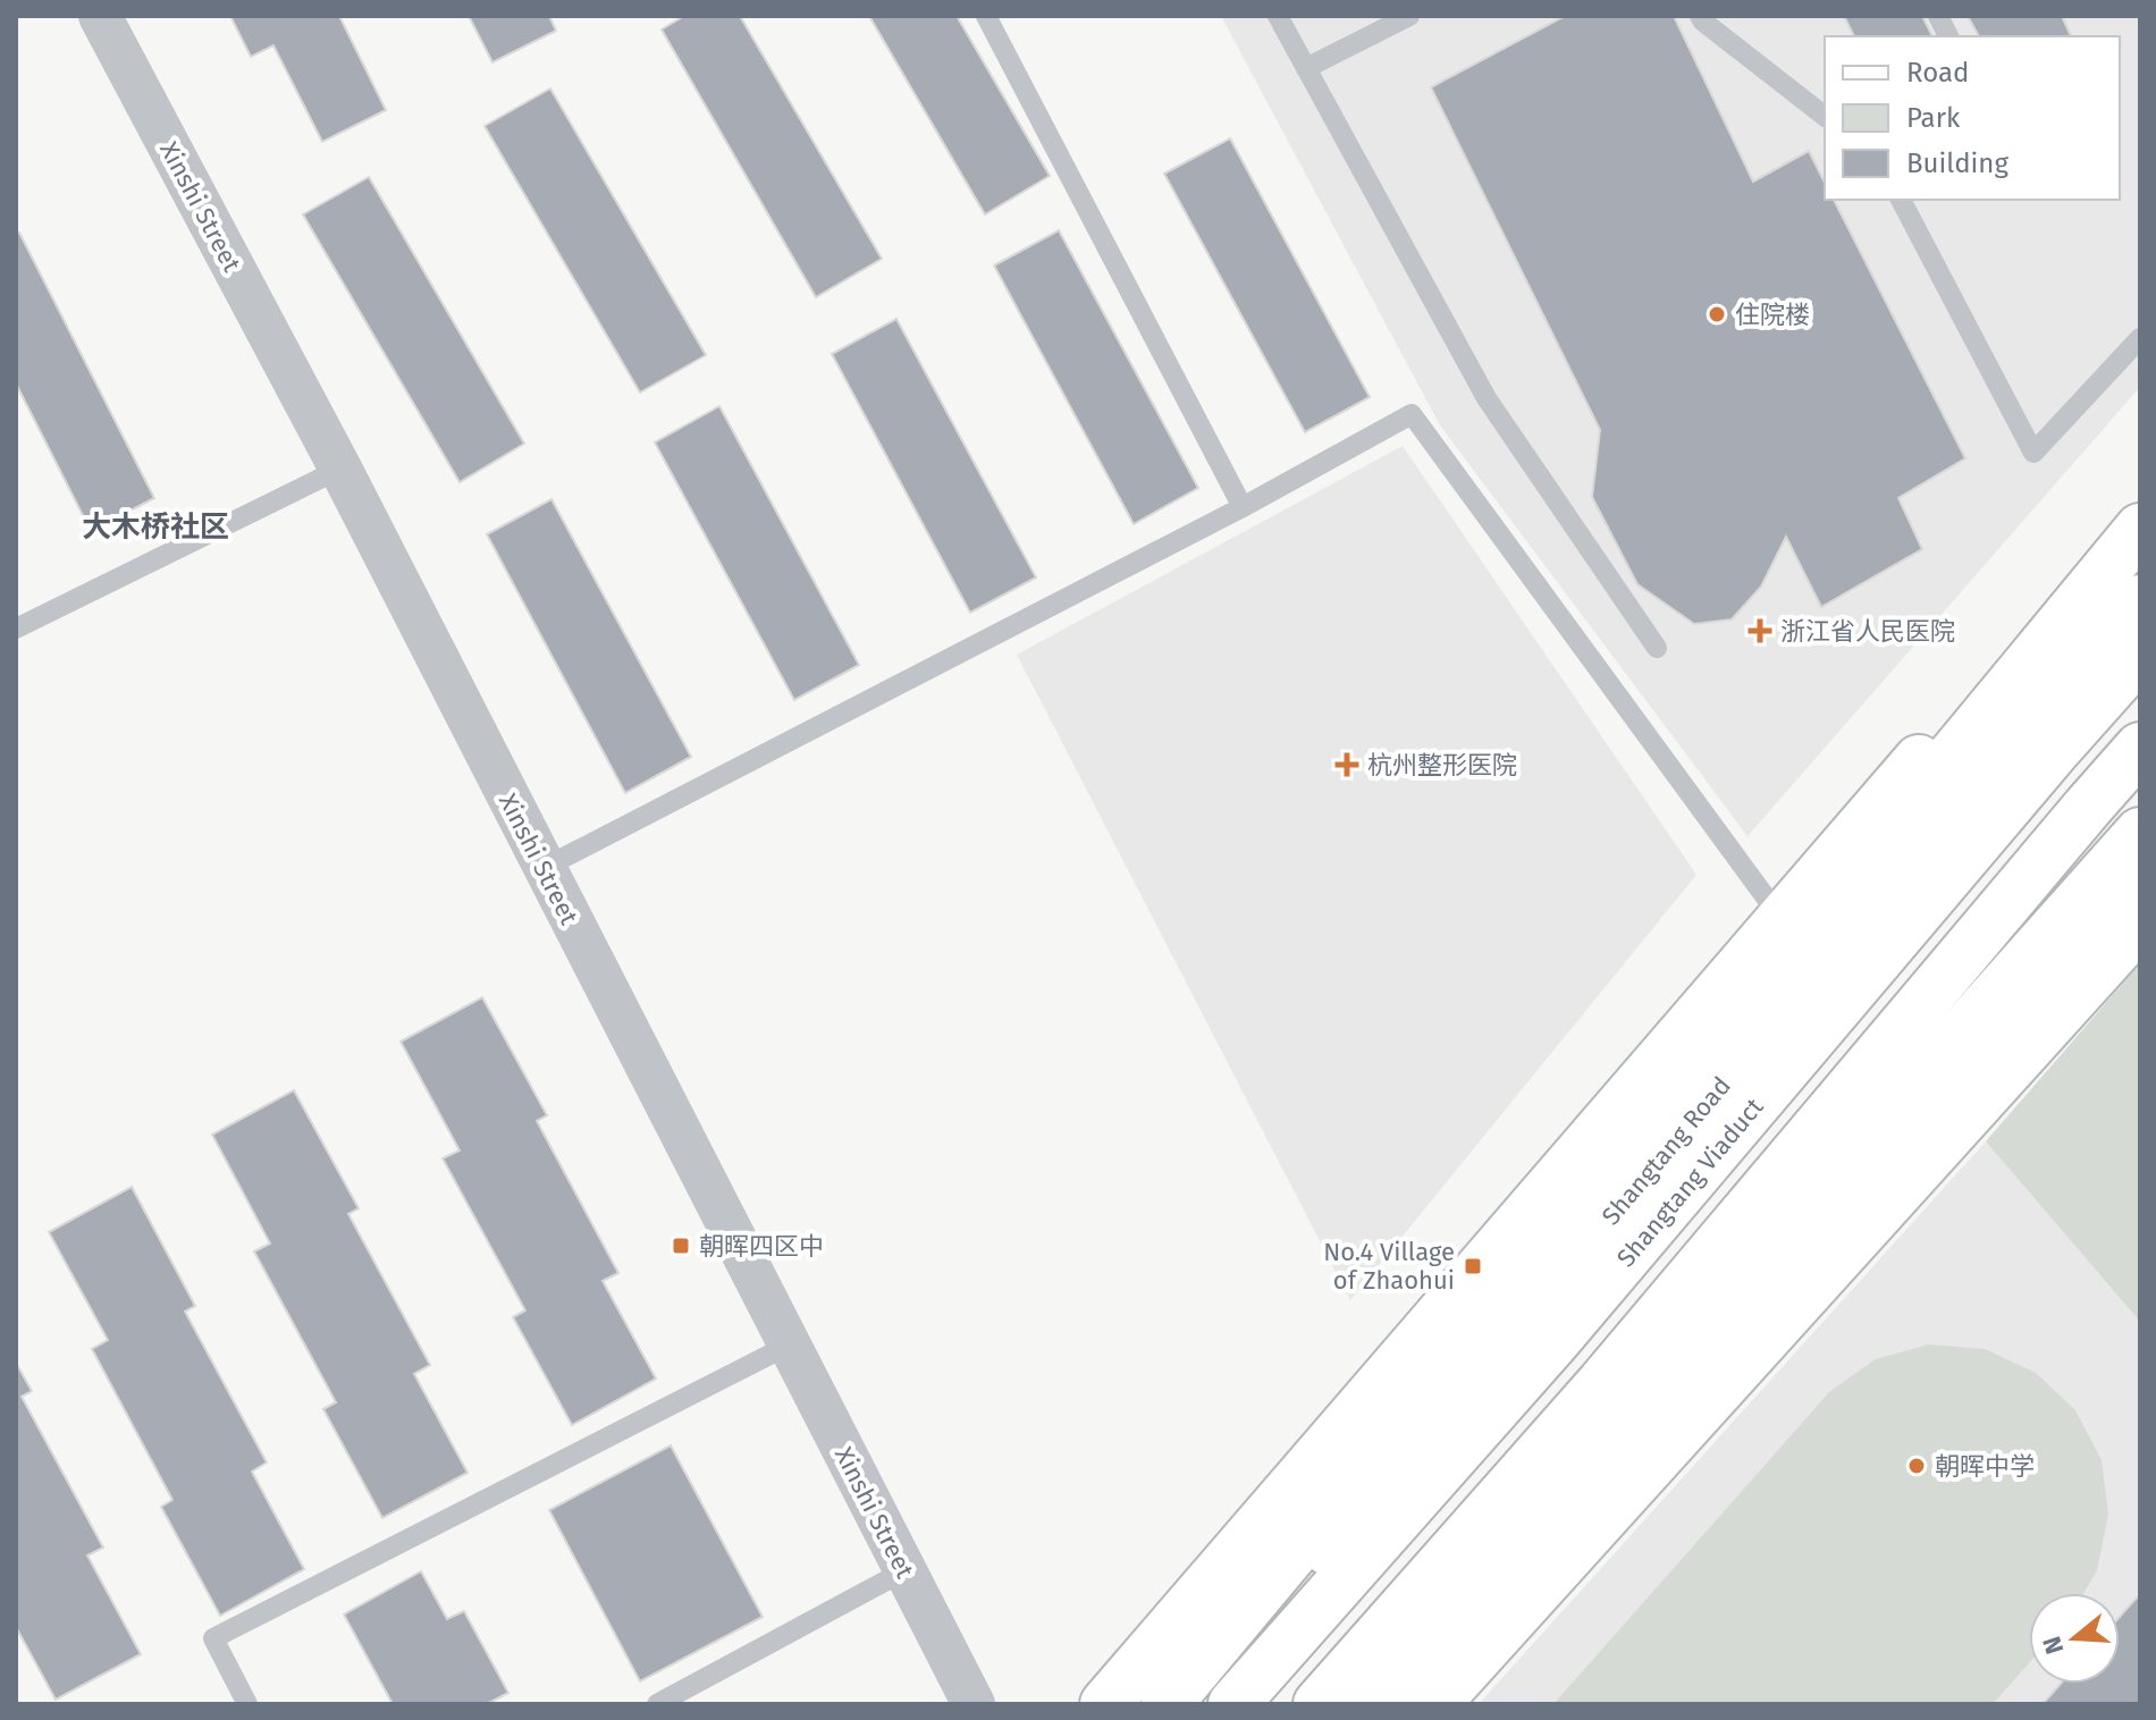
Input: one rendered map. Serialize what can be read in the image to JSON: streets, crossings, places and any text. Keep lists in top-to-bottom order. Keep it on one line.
{"streets":{"main road":["Shangtang Road","Shangtang Viaduct"],"street":["Xinshi Street"]},"districts":["大木桥社区"],"places":{"other":["住院楼","朝晖中学"],"health":["浙江省人民医院","杭州整形医院"],"transit":["朝晖四区中","No.4 Village of Zhaohui"]},"legend":["Road","Park","Building"],"north":"left"}
